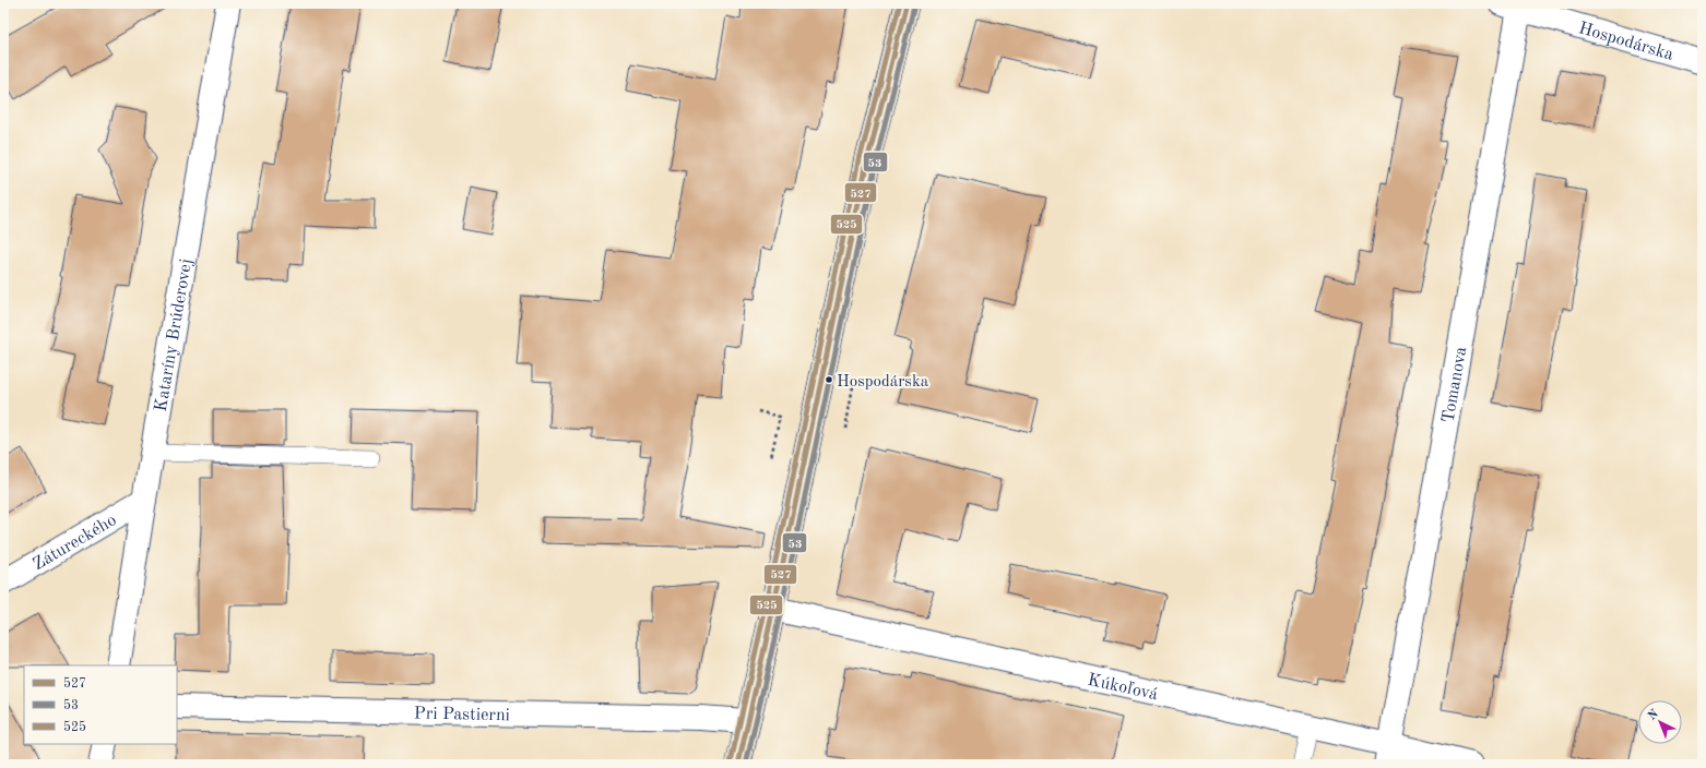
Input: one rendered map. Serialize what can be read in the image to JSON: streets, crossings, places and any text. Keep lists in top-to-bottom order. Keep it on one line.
{"streets":{"street":["Hospodárska","Kataríny Brúderovej","Tomanova","Zátureckého","Kúkoľová","Pri Pastierni"]},"crossings":[["Hospodárska","Tomanova"],["Kataríny Brúderovej","Zátureckého"],["Tomanova","Kúkoľová"]],"places":["Hospodárska"],"lines":["transit line 527","transit line 525","transit line 53"],"legend":["527","53","525"],"north":"top left"}
